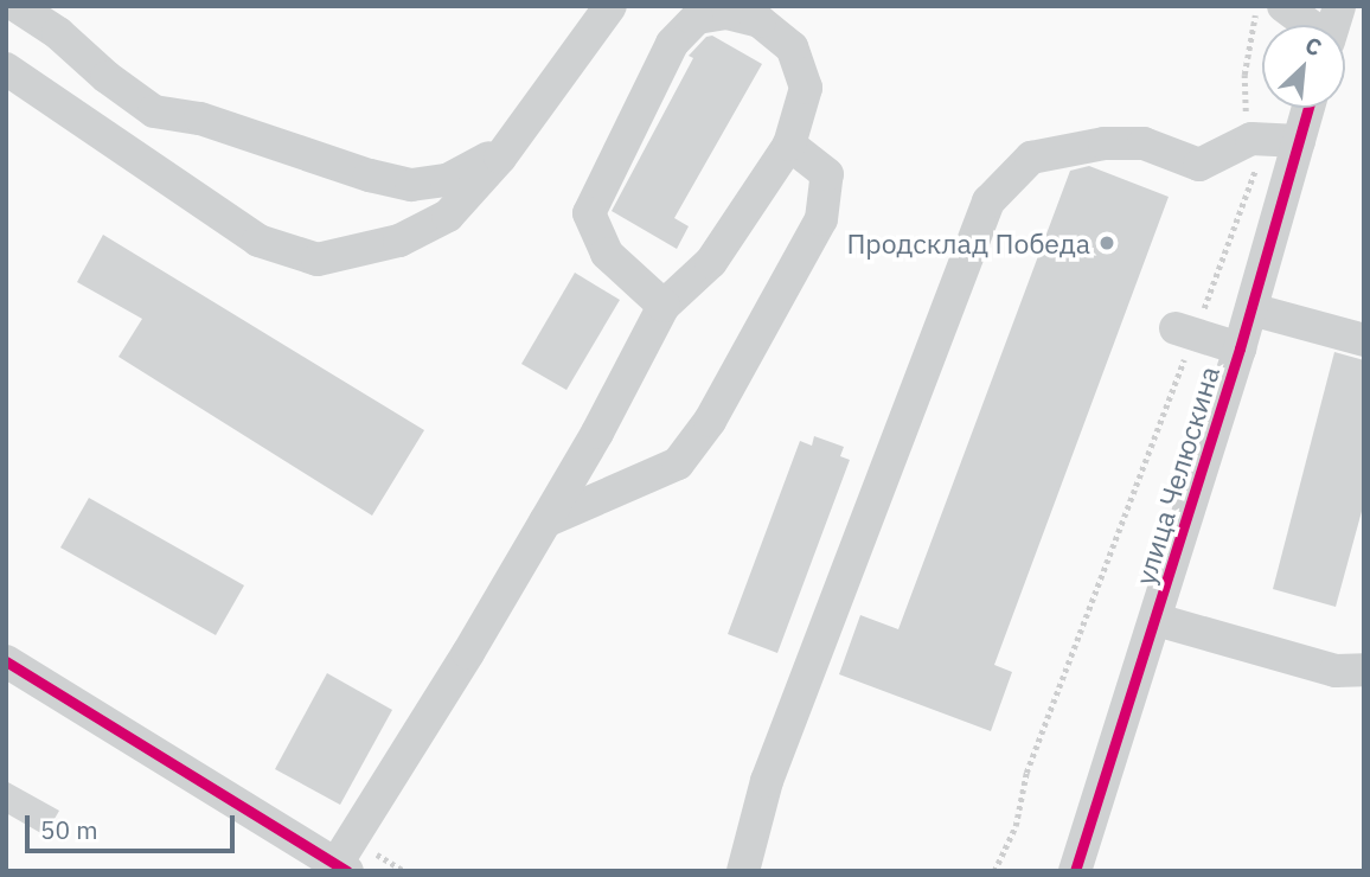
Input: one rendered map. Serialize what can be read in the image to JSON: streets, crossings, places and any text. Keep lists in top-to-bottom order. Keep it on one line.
{"streets":{"street":["улица Челюскина"]},"places":["Продсклад Победа"],"scale_bar":"50 m","north":"top right"}
